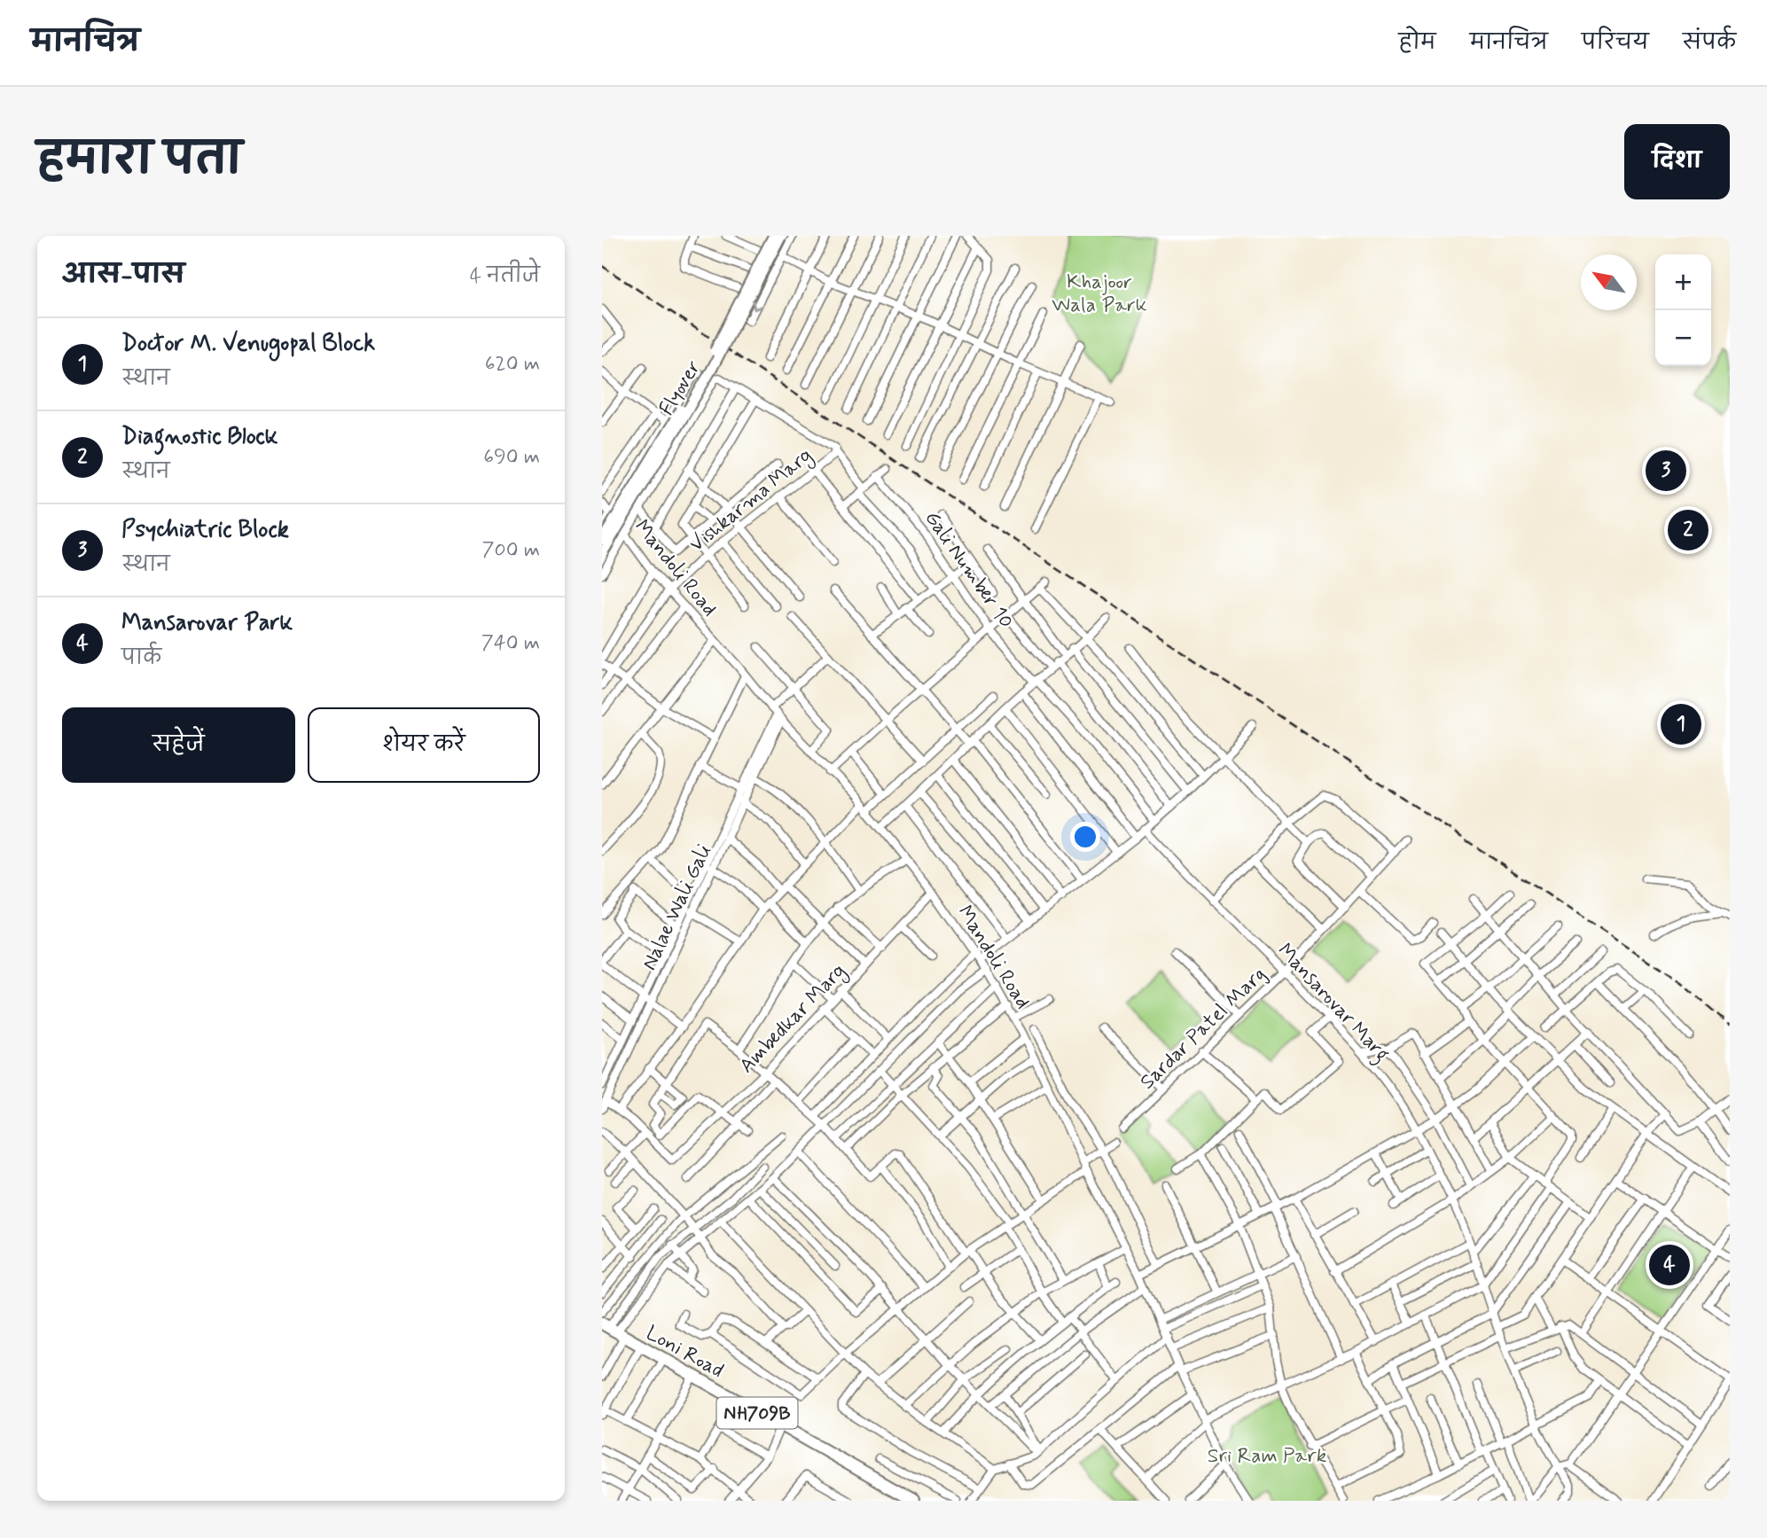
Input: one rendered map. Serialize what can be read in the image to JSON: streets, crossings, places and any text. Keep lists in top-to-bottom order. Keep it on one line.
{"streets":{"highway":["Loni Road","NH709B"],"main road":["Flyover"],"street":["Vishkarma Marg","Mandoli Road","Gali Number 10","Nalae Wali Gali","Mansarovar Marg","Ambedkar Marg","Sardar Patel Marg"]},"crossings":[["Vishkarma Marg","Mandoli Road"],["Mandoli Road","Nalae Wali Gali"],["Mandoli Road","Ambedkar Marg"],["Mansarovar Marg","Sardar Patel Marg"]],"parks":["Khajoor Wala Park","Sri Ram Park"],"north":"top left","page":{"header":"मानचित्र","nav":["होम","मानचित्र","परिचय","संपर्क"],"title":"हमारा पता","buttons":["दिशा",["सहेजें","शेयर करें"]],"heading":["आस-पास","4 नतीजे"],"map_buttons":["+","−"],"list":[{"mark":"1","name":"Doctor M. Venugopal Block","note":"स्थान","value":"620 m"},{"mark":"2","name":"Diagnostic Block","note":"स्थान","value":"690 m"},{"mark":"3","name":"Psychiatric Block","note":"स्थान","value":"700 m"},{"mark":"4","name":"Mansarovar Park","note":"पार्क","value":"740 m"}],"pins":["3","2","1","4"]}}
